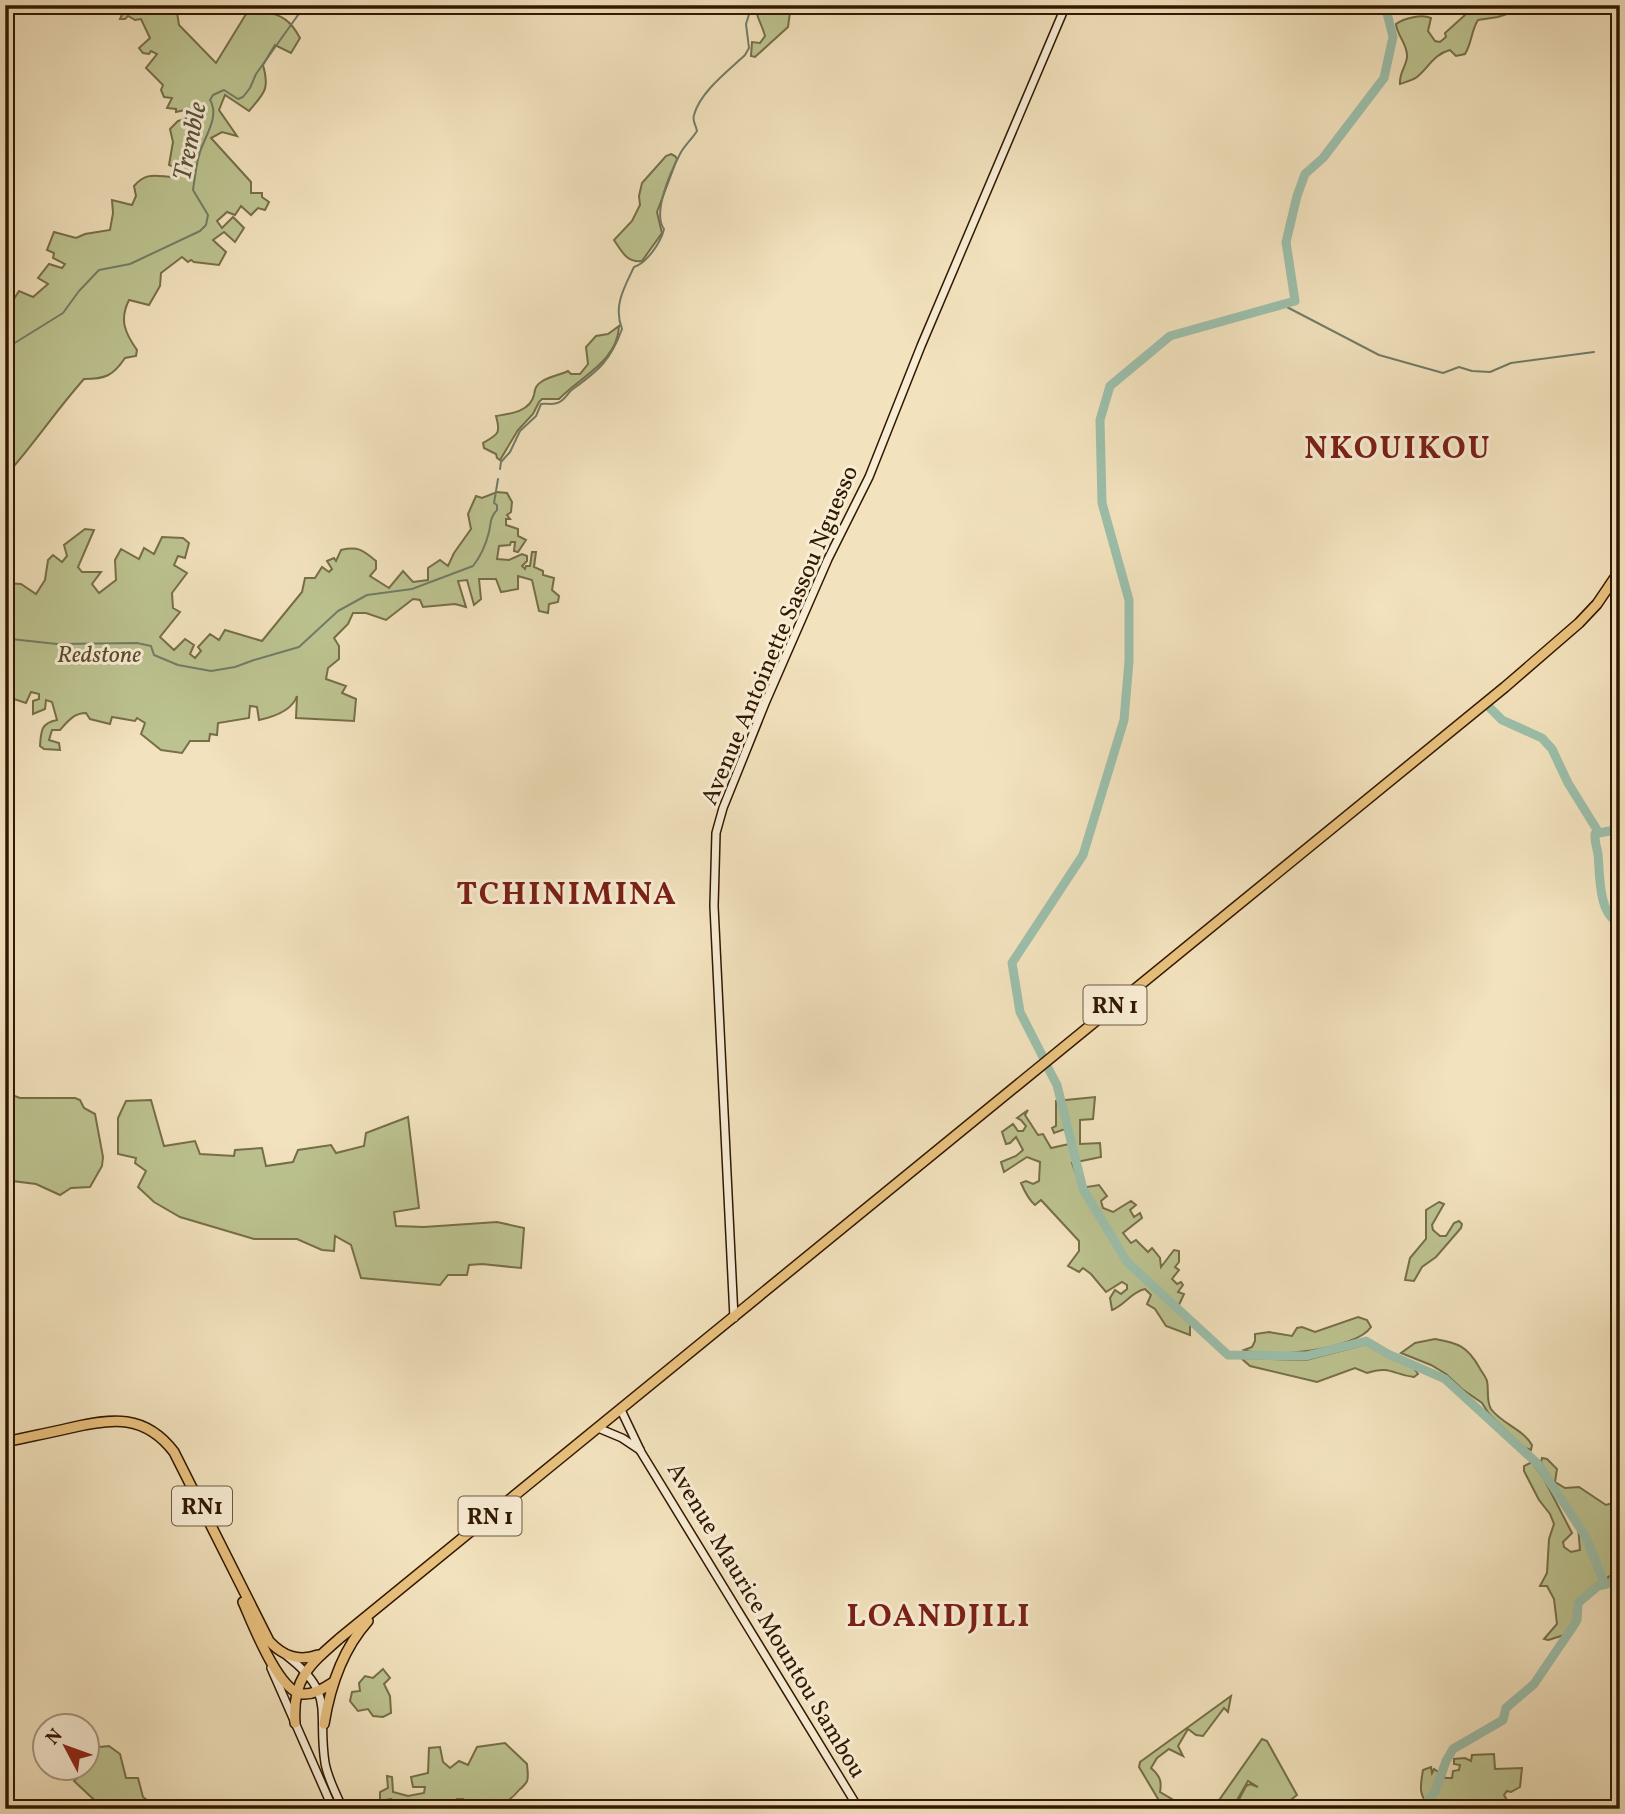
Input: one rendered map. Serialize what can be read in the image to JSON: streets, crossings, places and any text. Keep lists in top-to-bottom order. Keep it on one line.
{"streets":{"highway":["RN 1","RN1"],"street":["Avenue Antoinette Sassou Nguesso","Avenue Maurice Mountou Sambou"]},"crossings":[["Avenue Antoinette Sassou Nguesso","RN 1"],["RN 1","Avenue Maurice Mountou Sambou"]],"districts":["NKOUIKOU","TCHINIMINA","LOANDJILI"],"water":["Tremble"],"parks":["Redstone"],"north":"top left"}
